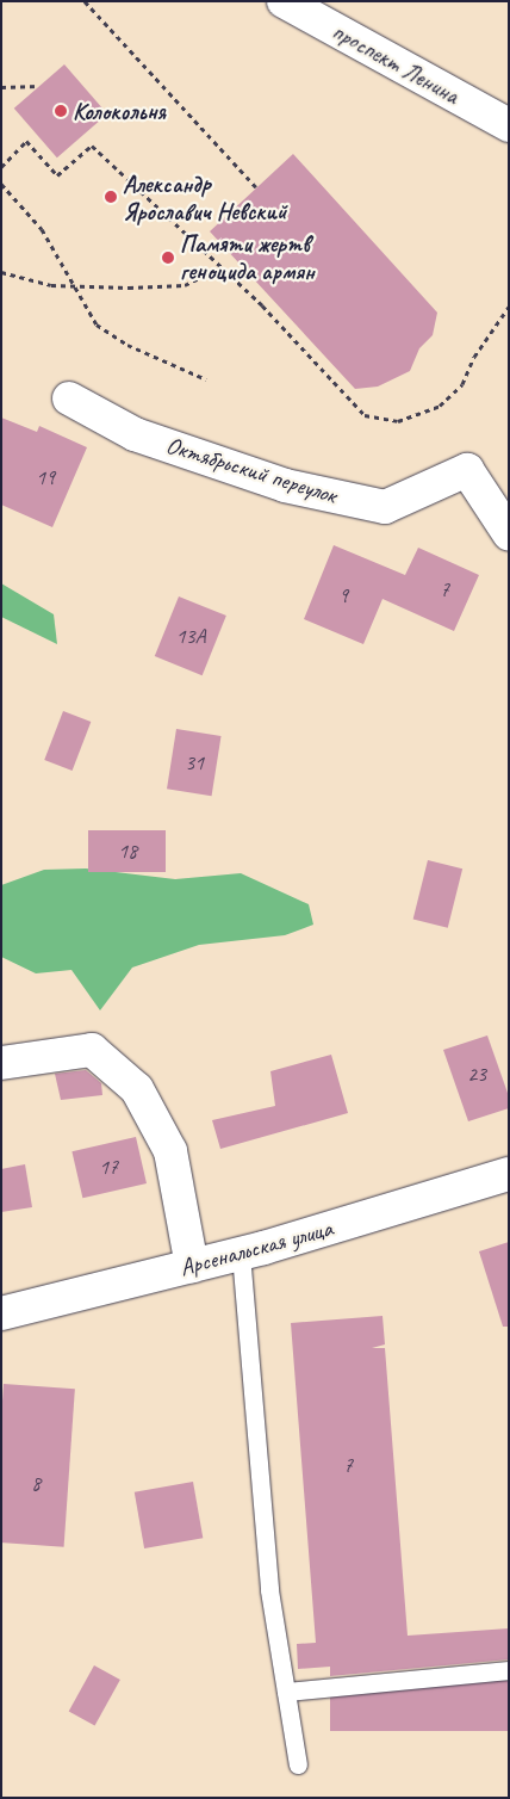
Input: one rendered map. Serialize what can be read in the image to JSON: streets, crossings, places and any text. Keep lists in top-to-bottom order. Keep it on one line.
{"streets":{"street":["проспект Ленина","Октябрьский переулок","Арсенальская улица"]},"places":["Колокольня","Александр Ярославич Невский","Памяти жертв геноцида армян"],"house_numbers":["19","7","9","13А","31","18","23","17","7","8"]}
